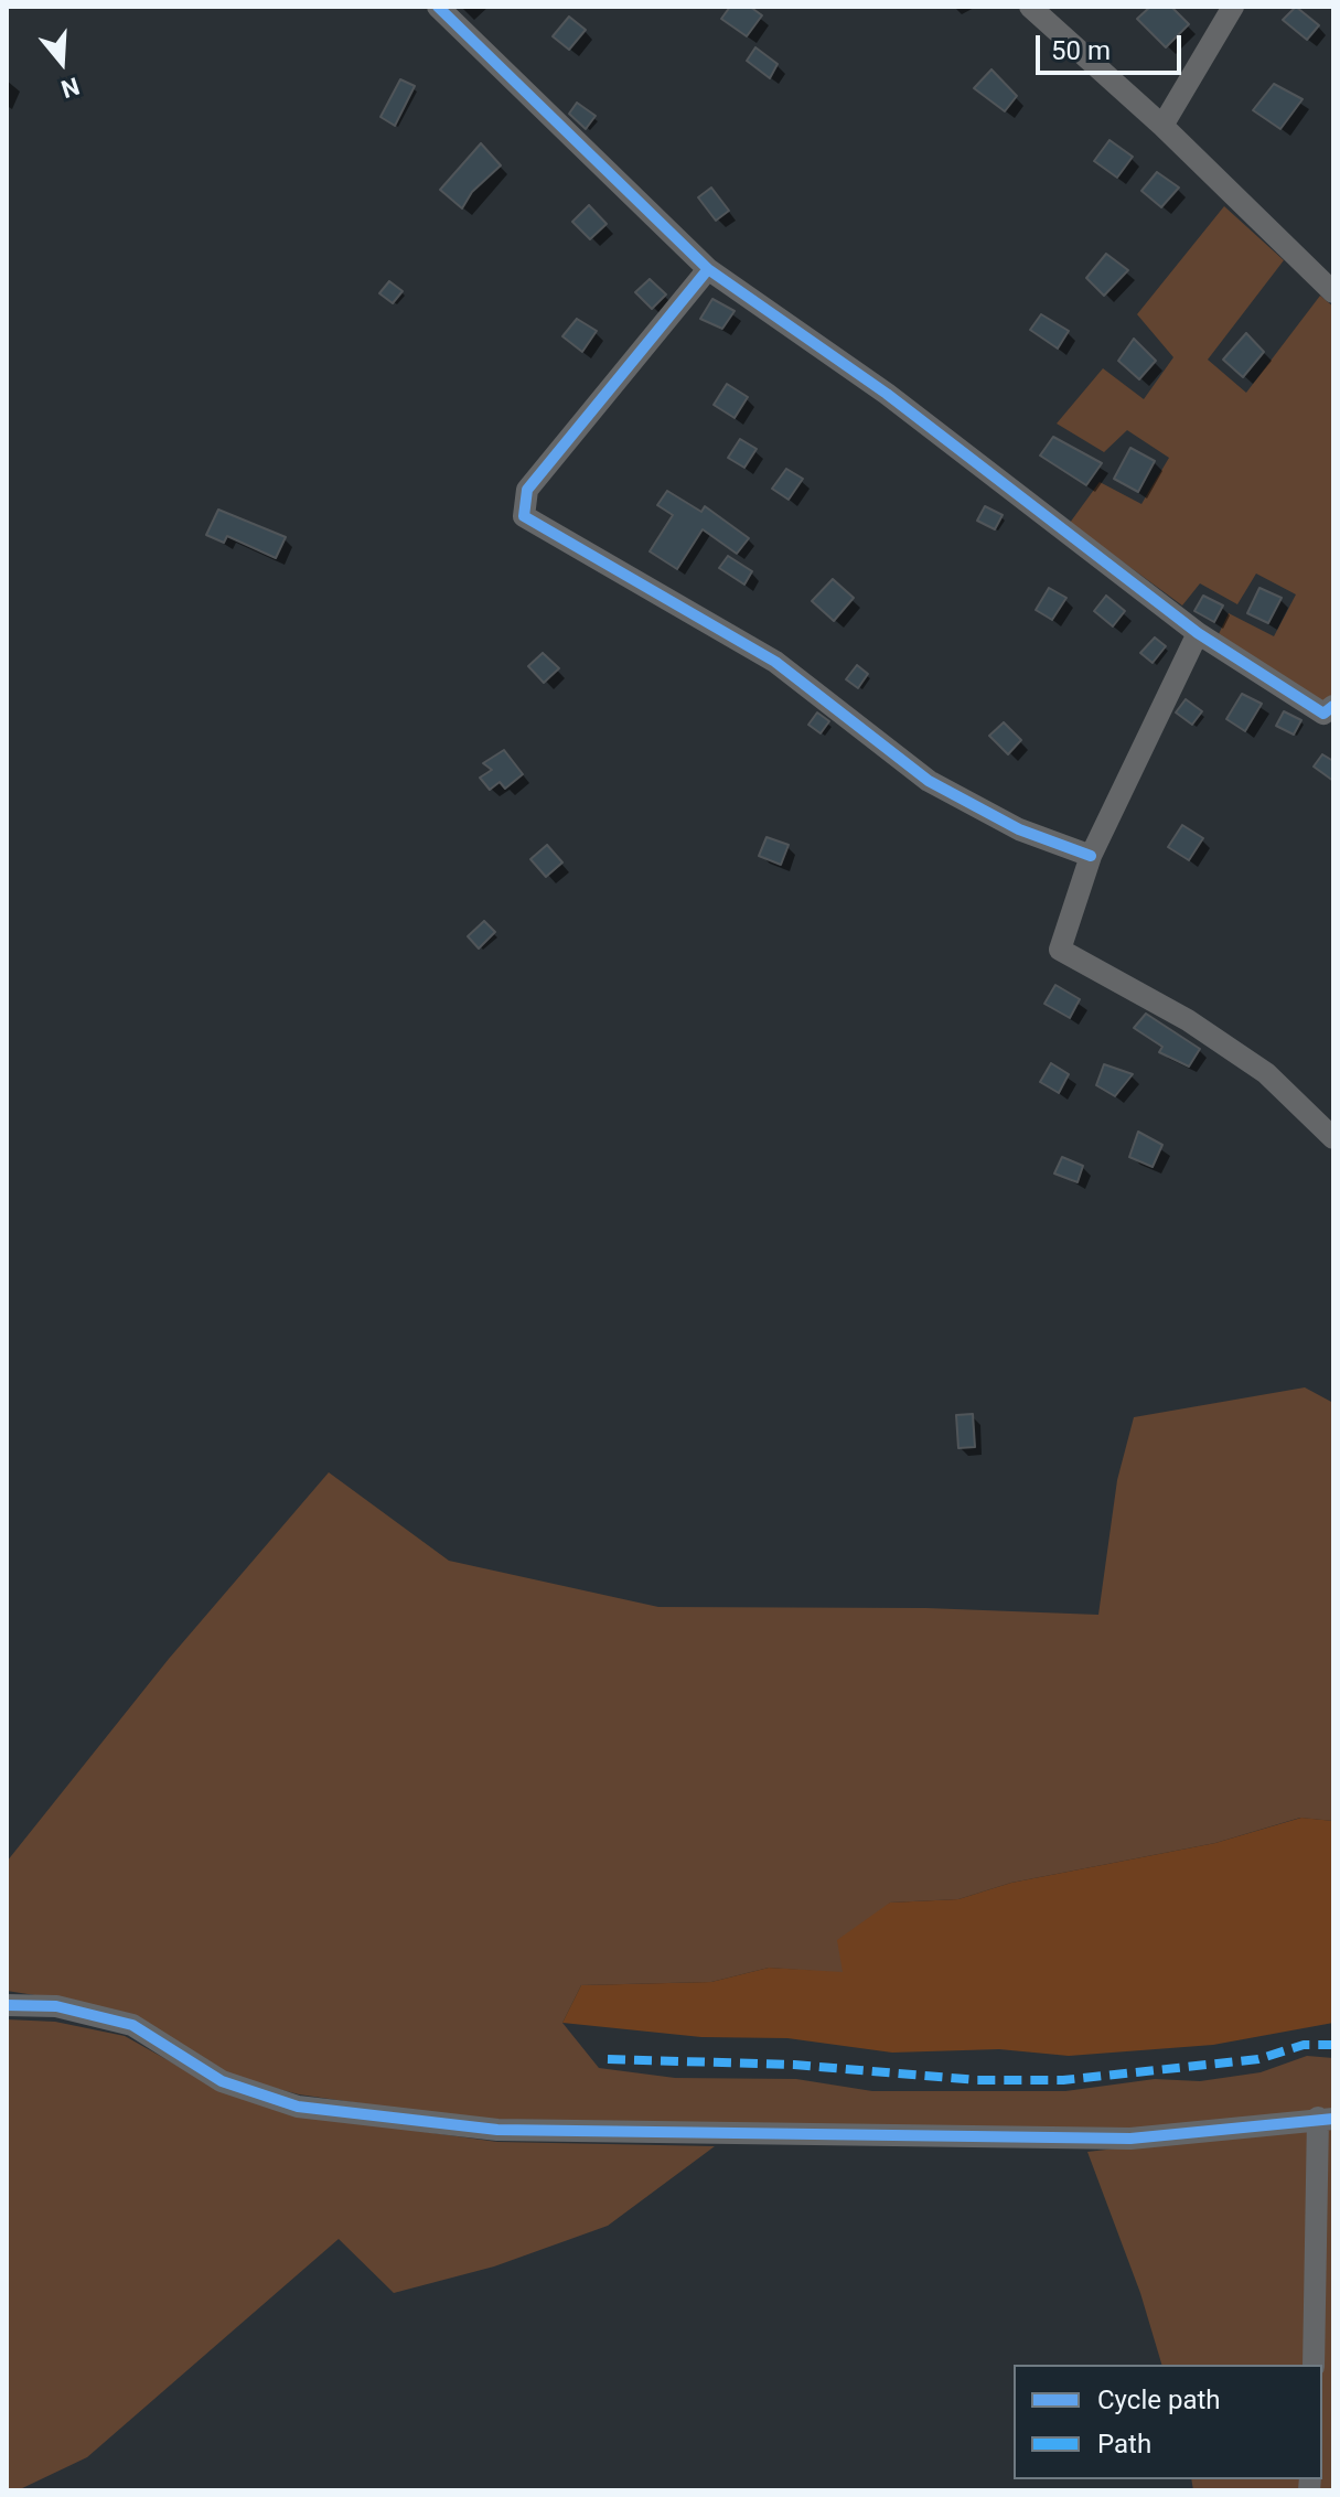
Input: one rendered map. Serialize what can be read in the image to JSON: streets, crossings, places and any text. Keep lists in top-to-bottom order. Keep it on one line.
{"legend":["Cycle path","Path"],"scale_bar":"50 m","north":"bottom"}
